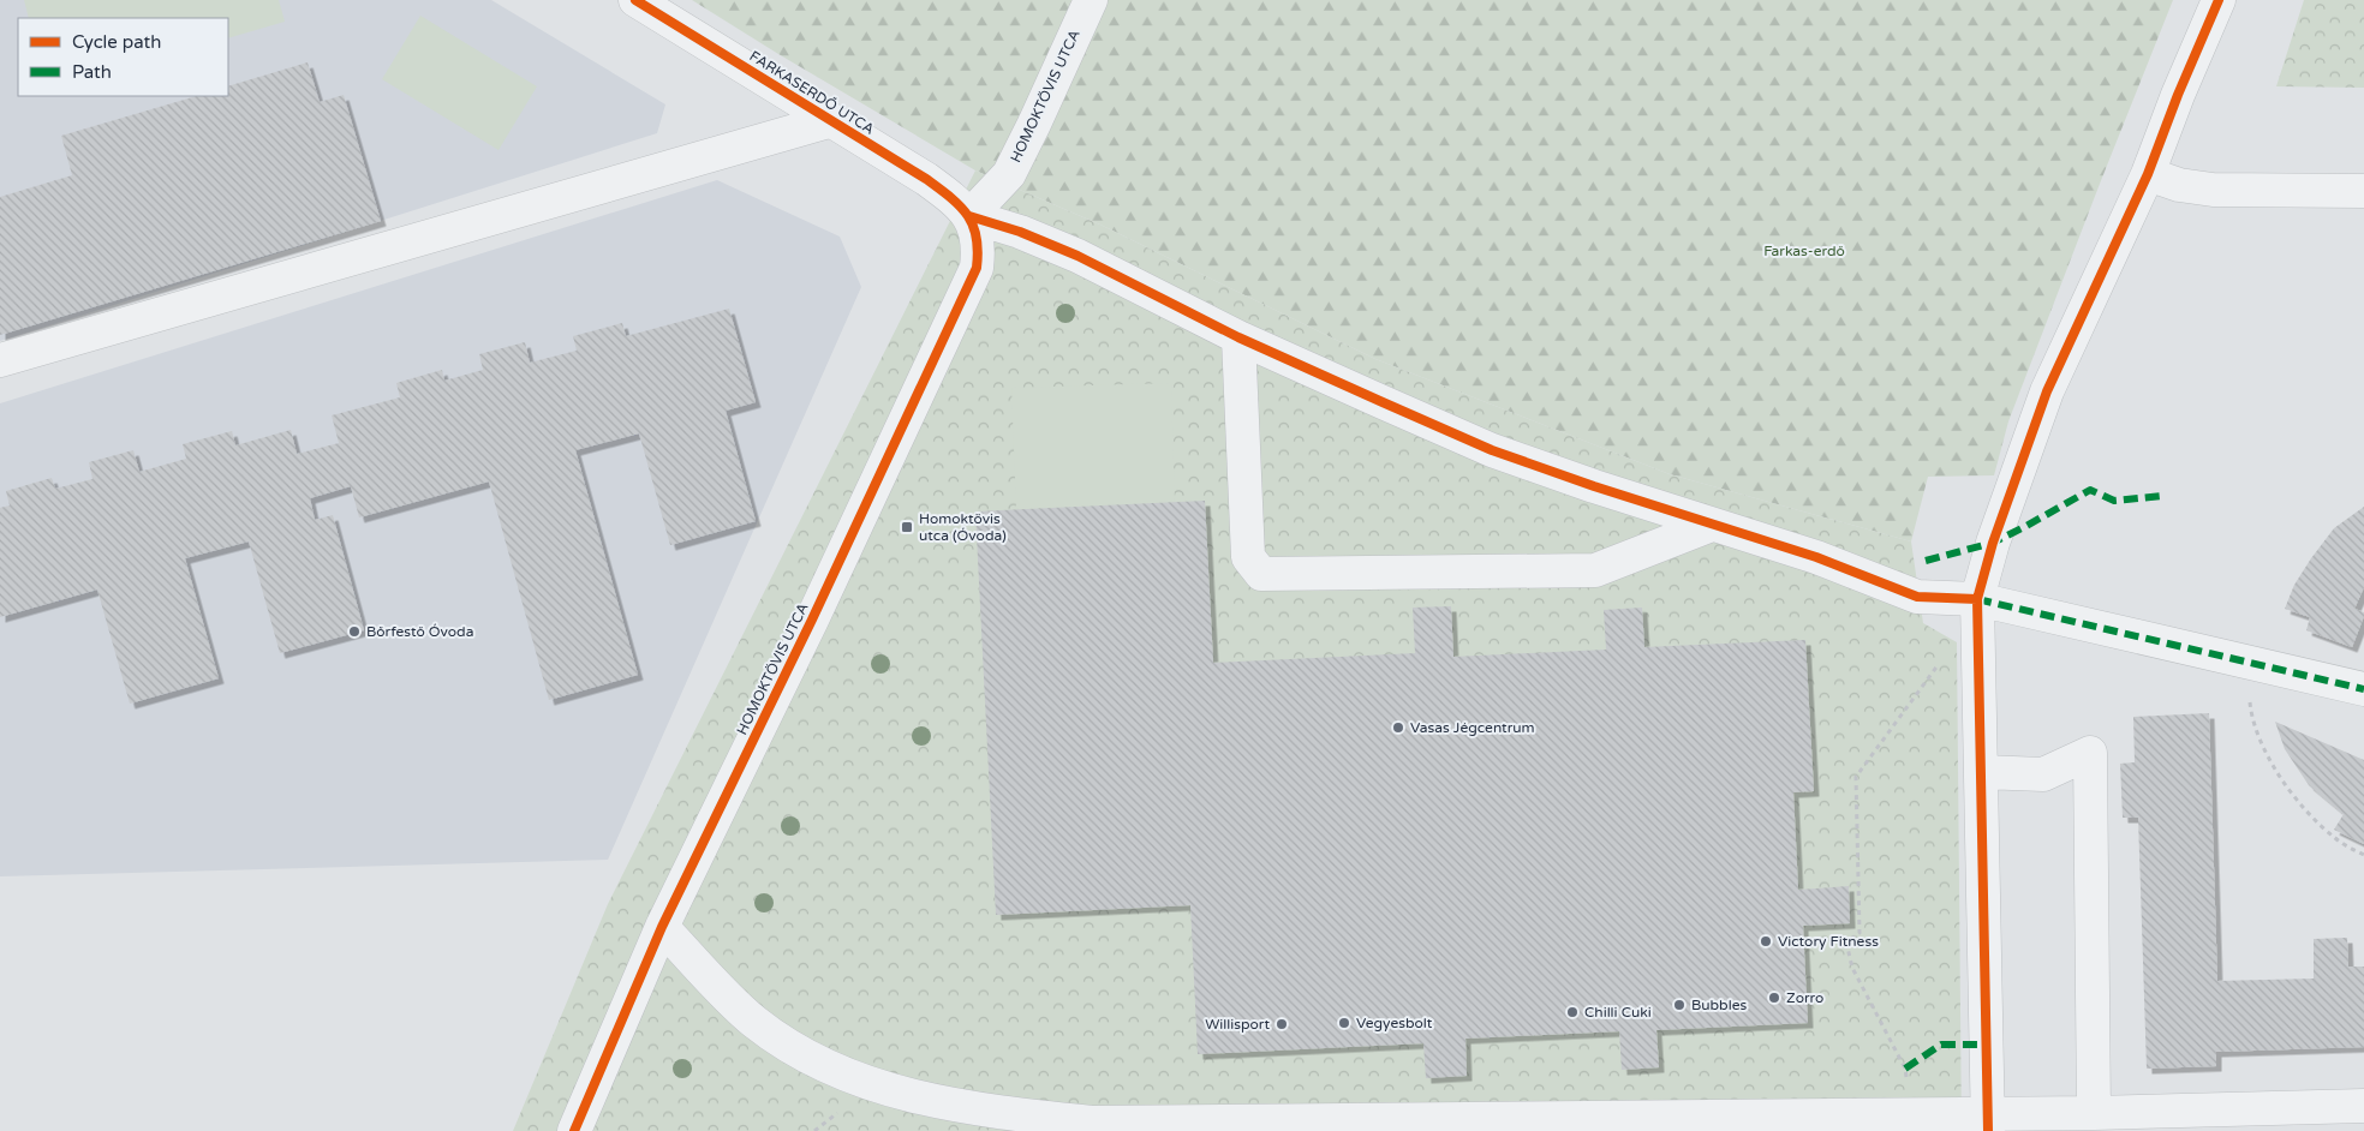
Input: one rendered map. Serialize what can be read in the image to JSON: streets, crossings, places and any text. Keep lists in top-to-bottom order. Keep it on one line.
{"streets":{"street":["FARKASERDŐ UTCA","HOMOKTÖVIS UTCA"]},"crossings":[["FARKASERDŐ UTCA","HOMOKTÖVIS UTCA"]],"parks":["Farkas-erdő"],"places":{"transit":["Homoktövis utca (Óvoda)"],"other":["Bőrfestő Óvoda","Vasas Jégcentrum","Victory Fitness","Zorro","Bubbles","Chilli Cuki","Vegyesbolt","Willisport"]},"legend":["Cycle path","Path"]}
